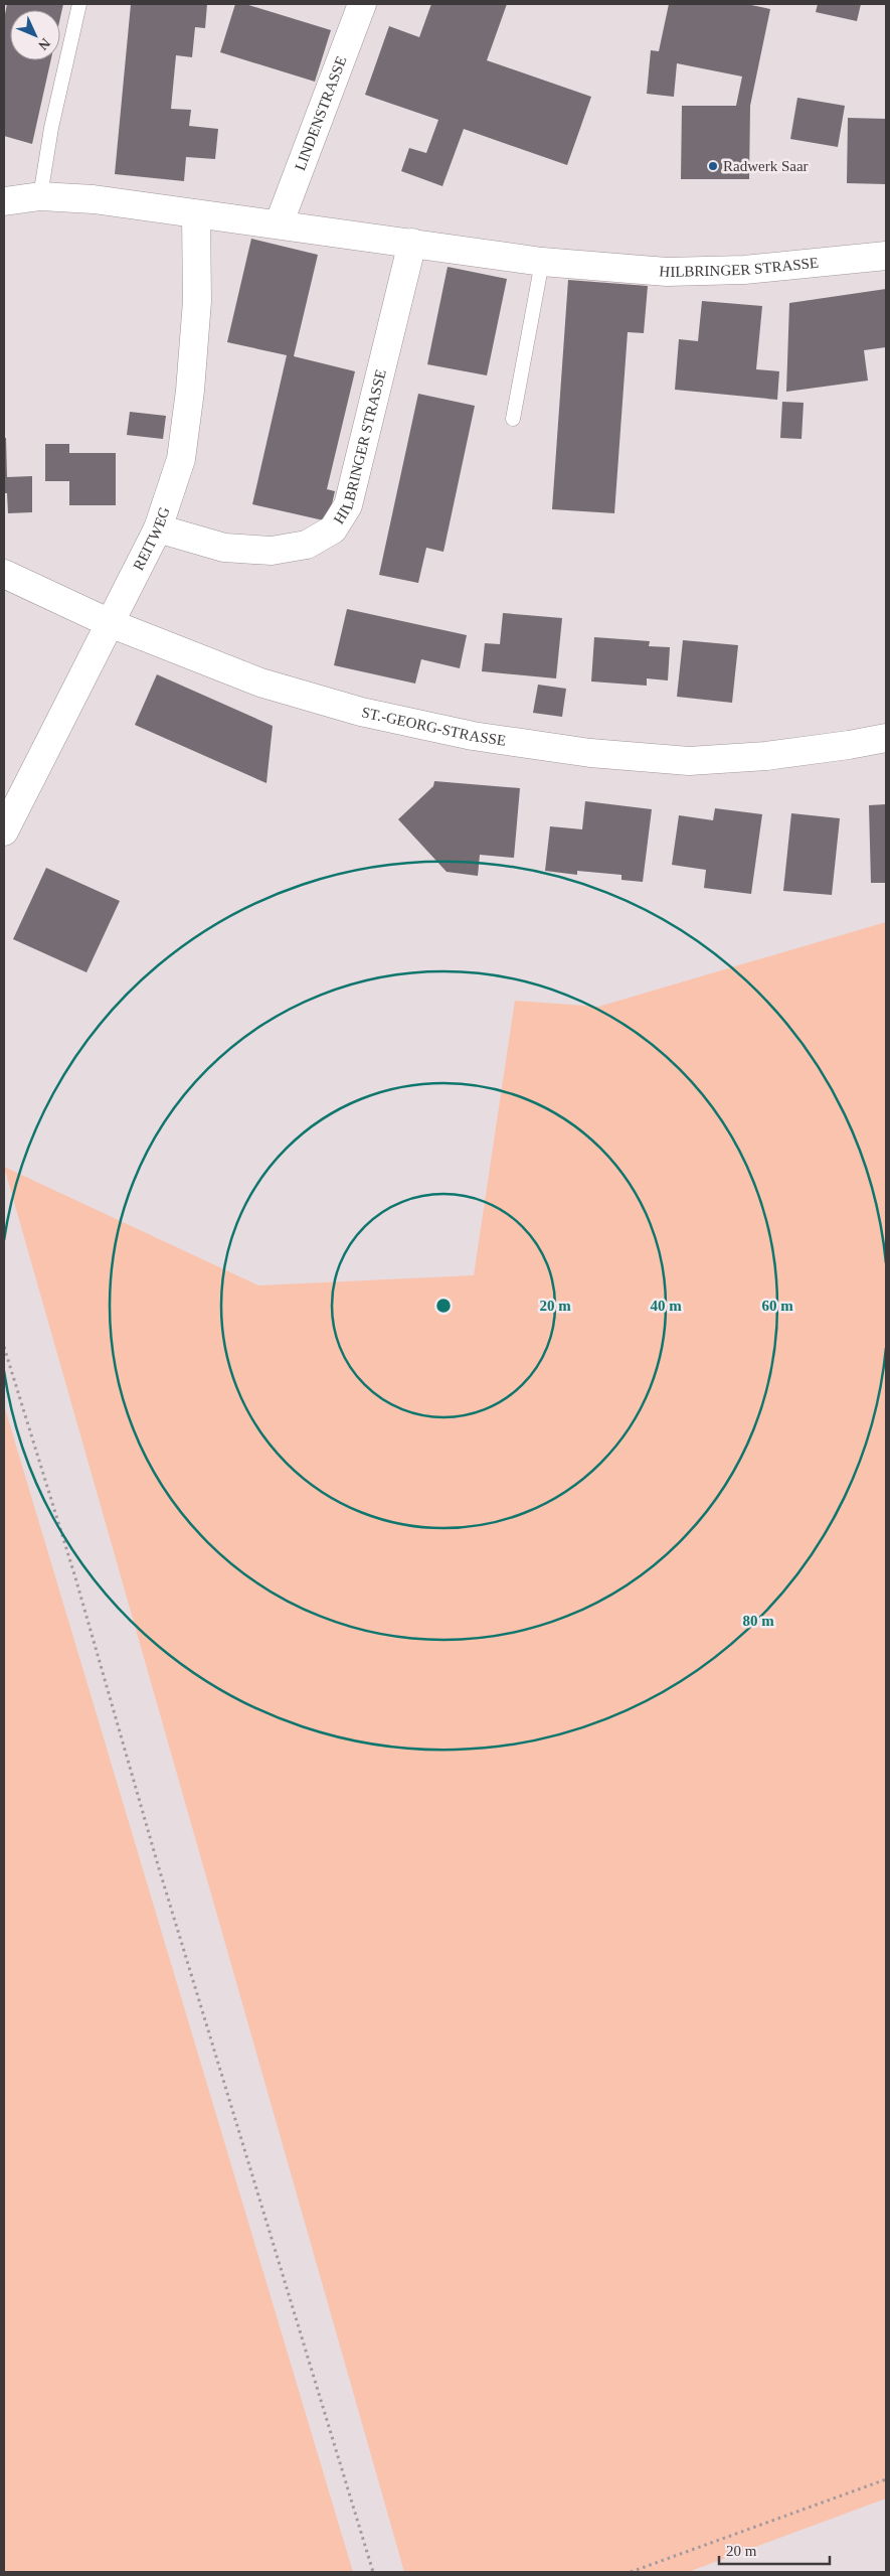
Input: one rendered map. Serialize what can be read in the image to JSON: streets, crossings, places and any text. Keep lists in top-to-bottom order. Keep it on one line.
{"streets":{"street":["LINDENSTRASSE","HILBRINGER STRASSE","REITWEG","ST.-GEORG-STRASSE"]},"crossings":[["LINDENSTRASSE","HILBRINGER STRASSE"],["HILBRINGER STRASSE","REITWEG"],["REITWEG","ST.-GEORG-STRASSE"]],"places":["Radwerk Saar"],"scale_bar":"20 m","north":"bottom right","rings":["20 m","40 m","60 m","80 m"]}
